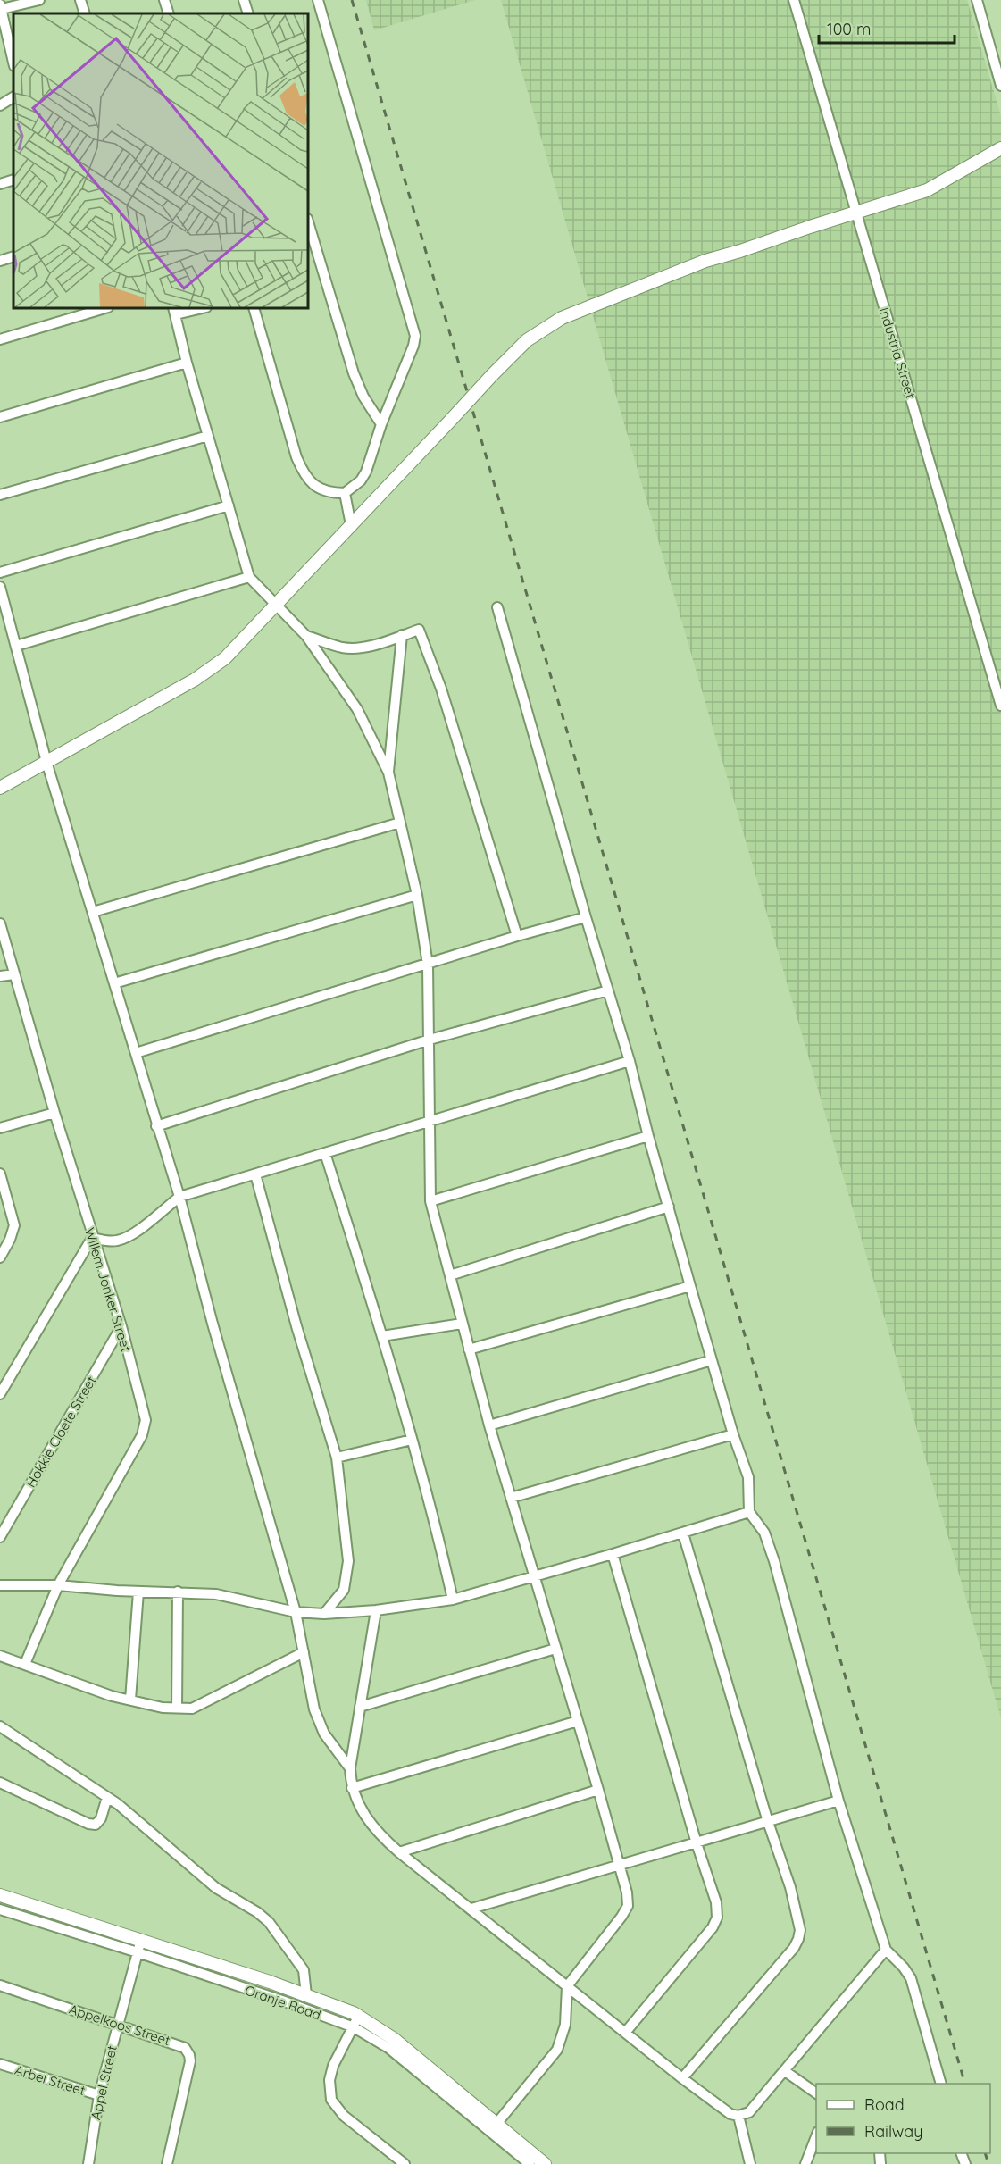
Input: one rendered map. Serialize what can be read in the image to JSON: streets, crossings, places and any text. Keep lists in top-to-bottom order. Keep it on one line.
{"streets":{"street":["Industria Street","Willem Jonker Street","Hokkie Cloete Street","Oranje Road","Appelkoos Street","Arbei Street","Appel Street"]},"crossings":[["Willem Jonker Street","Hokkie Cloete Street"],["Oranje Road","Appel Street"],["Appelkoos Street","Appel Street"],["Arbei Street","Appel Street"]],"legend":["Road","Railway"],"scale_bar":"100 m"}
